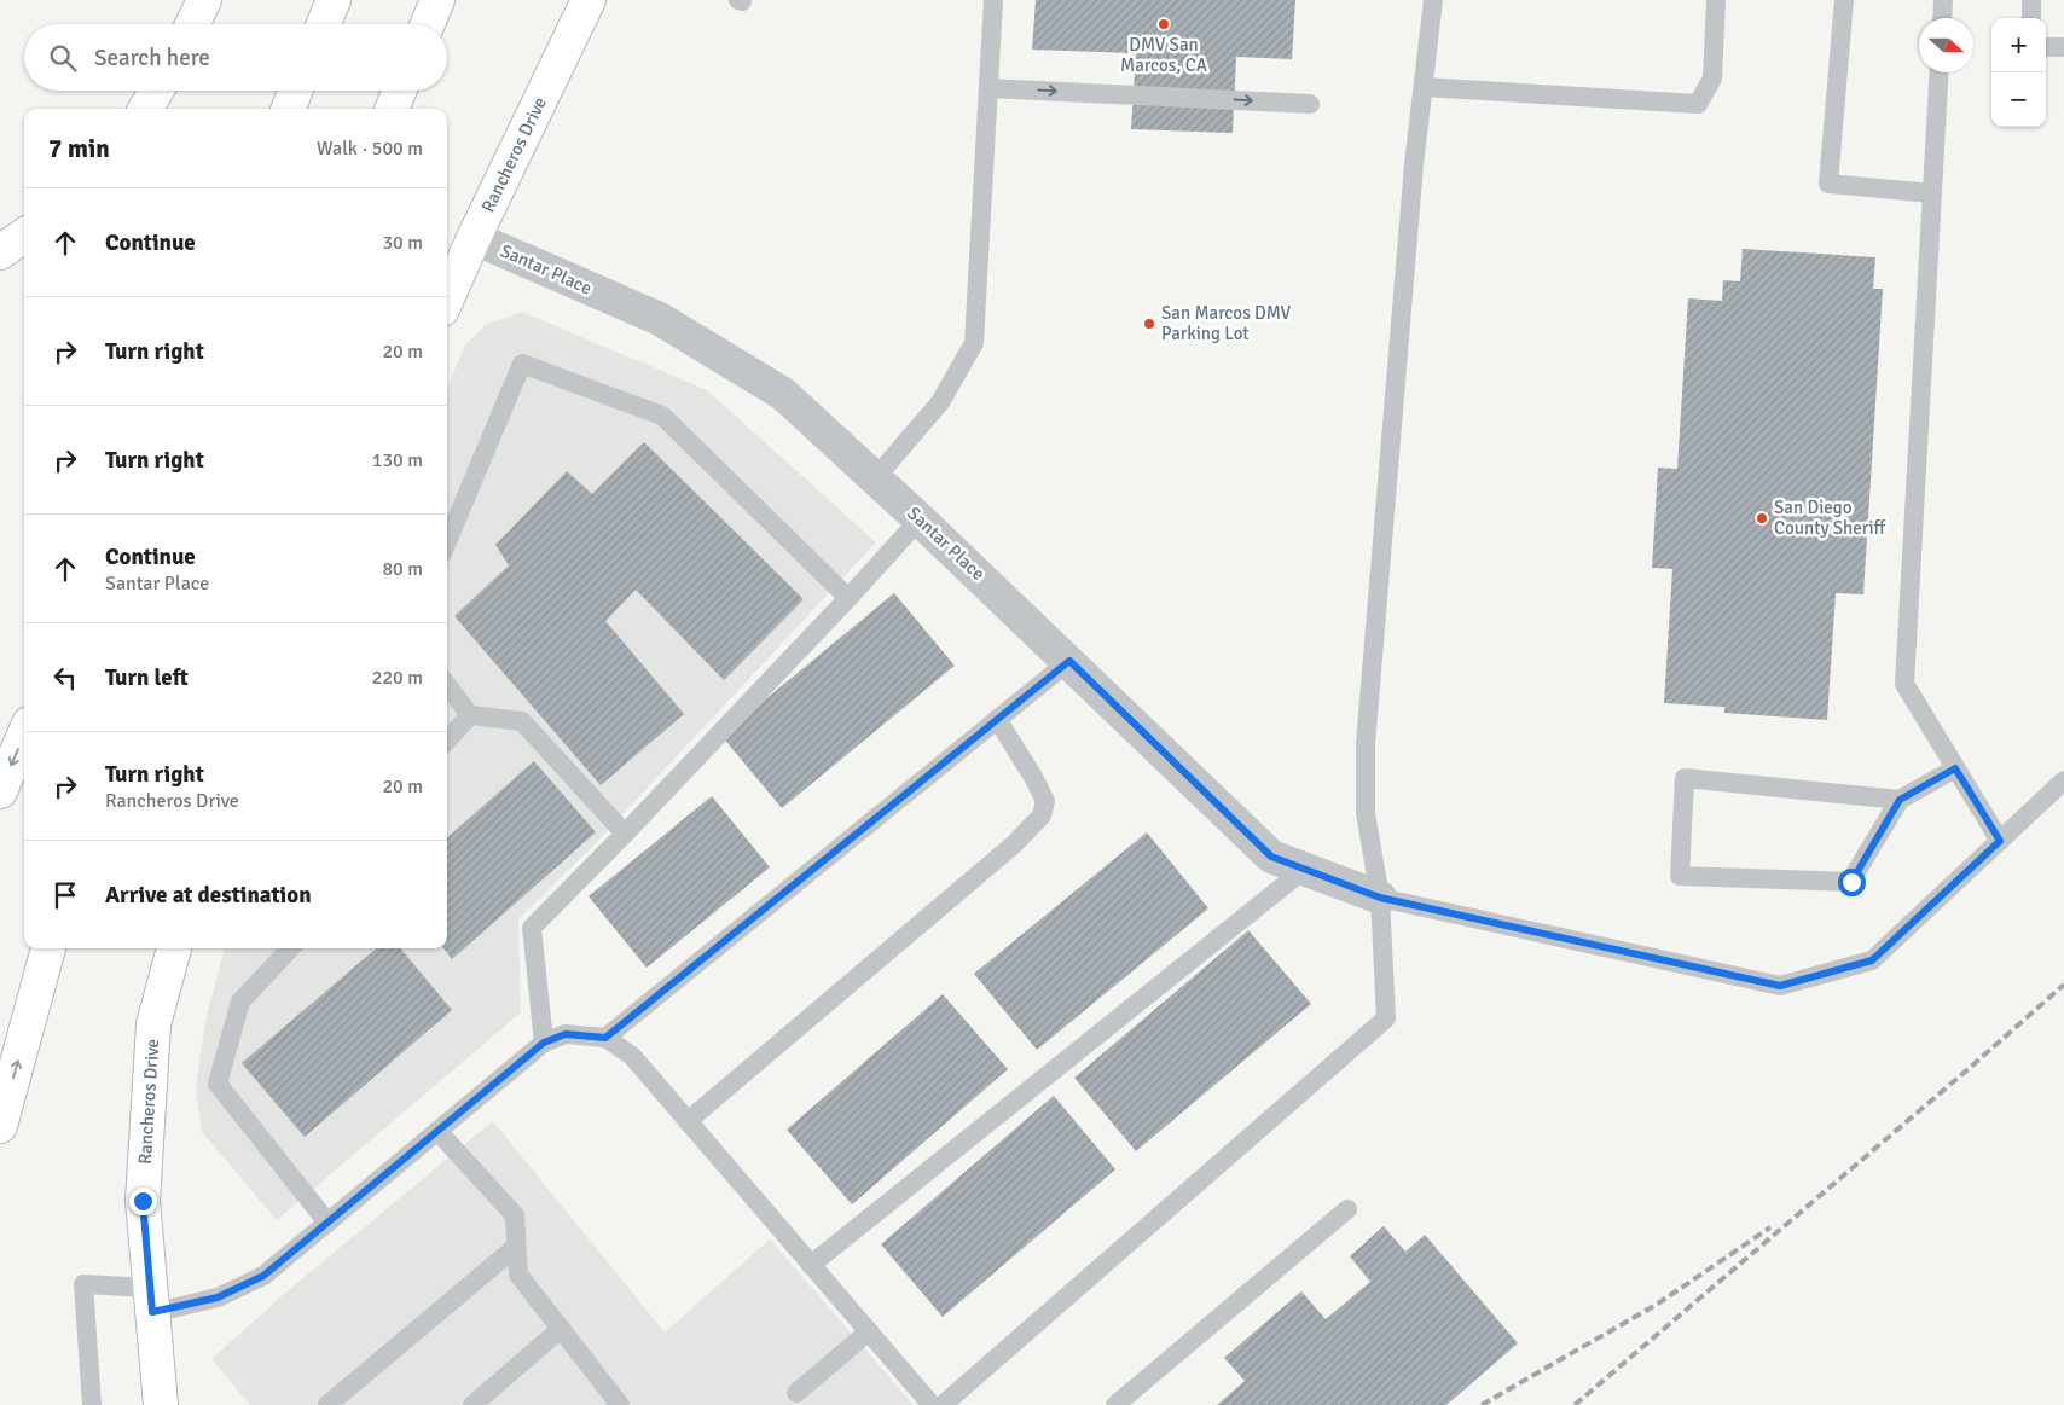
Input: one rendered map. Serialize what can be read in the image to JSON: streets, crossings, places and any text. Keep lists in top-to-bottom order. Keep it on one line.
{"streets":{"main road":["Rancheros Drive"],"street":["Santar Place"]},"crossings":[["Rancheros Drive","Santar Place"]],"places":["DMV San Marcos, CA","San Marcos DMV Parking Lot","San Diego County Sheriff"],"north":"right","page":{"map_buttons":["+","−"],"search":"Search here","heading":["7 min","Walk · 500 m"],"list":[["Continue","30 m"],["Turn right","20 m"],["Turn right","130 m"],["Continue","Santar Place","80 m"],["Turn left","220 m"],["Turn right","Rancheros Drive","20 m"],"Arrive at destination"]}}
